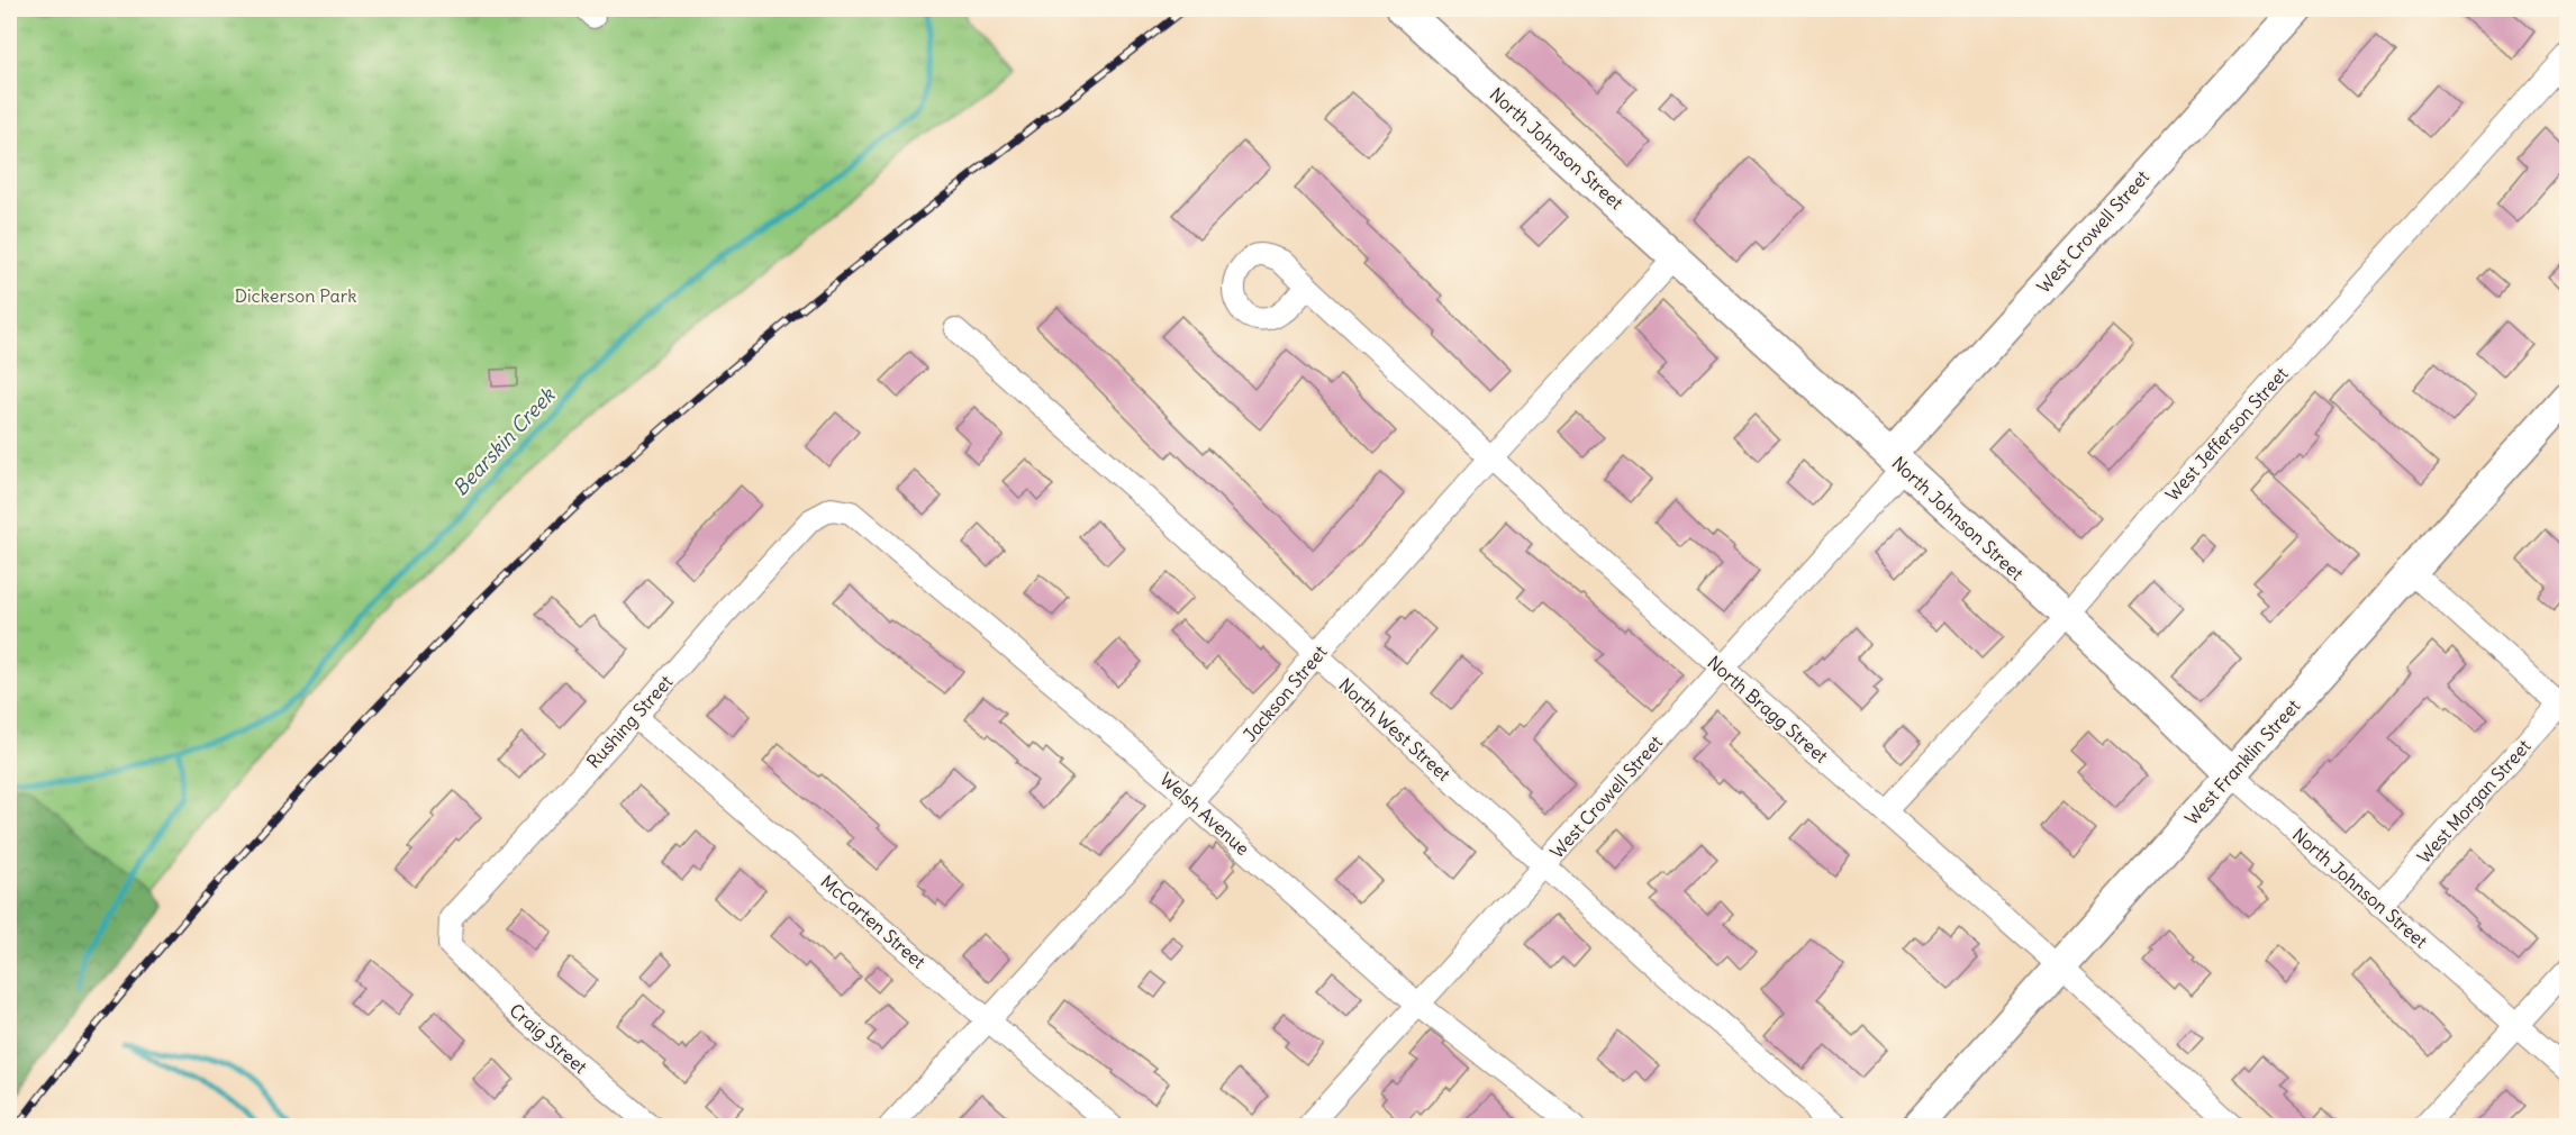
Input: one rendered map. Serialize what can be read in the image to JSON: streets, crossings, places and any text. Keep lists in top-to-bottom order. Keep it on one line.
{"streets":{"main road":["North Johnson Street","West Crowell Street","West Franklin Street"],"street":["West Jefferson Street","Jackson Street","North Bragg Street","Rushing Street","North West Street","West Morgan Street","Welsh Avenue","McCarten Street","Craig Street"]},"crossings":[["North Johnson Street","West Crowell Street"],["North Johnson Street","West Jefferson Street"],["North Johnson Street","Jackson Street"],["North Johnson Street","West Franklin Street"],["North Johnson Street","West Morgan Street"],["West Crowell Street","North Bragg Street"],["West Crowell Street","North West Street"],["West Crowell Street","Welsh Avenue"],["West Jefferson Street","North Bragg Street"],["Jackson Street","North Bragg Street"],["Jackson Street","North West Street"],["Jackson Street","Welsh Avenue"],["Jackson Street","McCarten Street"],["North Bragg Street","West Franklin Street"],["Rushing Street","Welsh Avenue"],["Rushing Street","McCarten Street"],["Rushing Street","Craig Street"]],"water":["Bearskin Creek"],"parks":["Dickerson Park"]}
